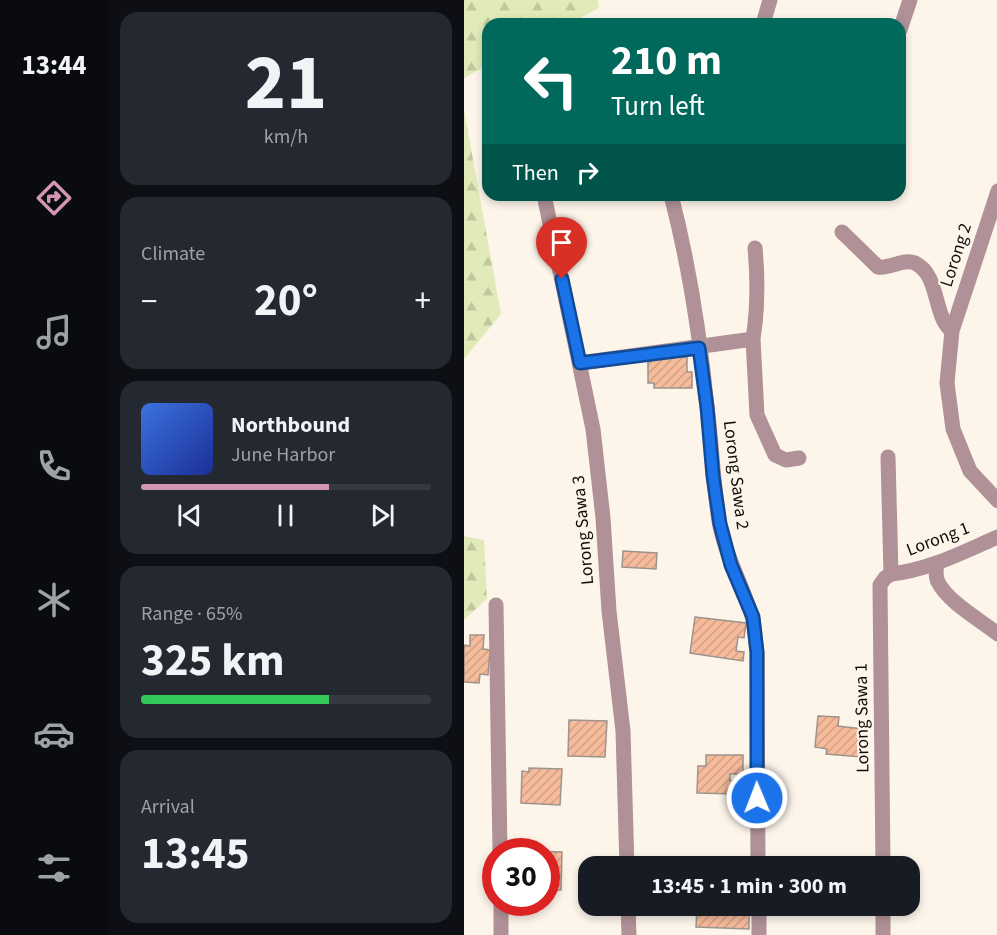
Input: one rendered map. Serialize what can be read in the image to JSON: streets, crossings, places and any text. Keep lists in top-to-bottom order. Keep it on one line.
{"streets":{"street":["Lorong 2","Lorong Sawa 2","Lorong Sawa 3","Lorong 1","Lorong Sawa 1"]},"crossings":[["Lorong 1","Lorong Sawa 1"]],"page":{"tabs":"13:44","tile":[["21","km/h"],"Climate",["Range · 65%","325 km"],["Arrival","13:45"]],"turn":["210 m","Turn left"],"then":"Then","heat":["−","20°","+"],"song":["Northbound","June Harbor"],"limit":"30","trip":"13:45 · 1 min · 300 m"}}
